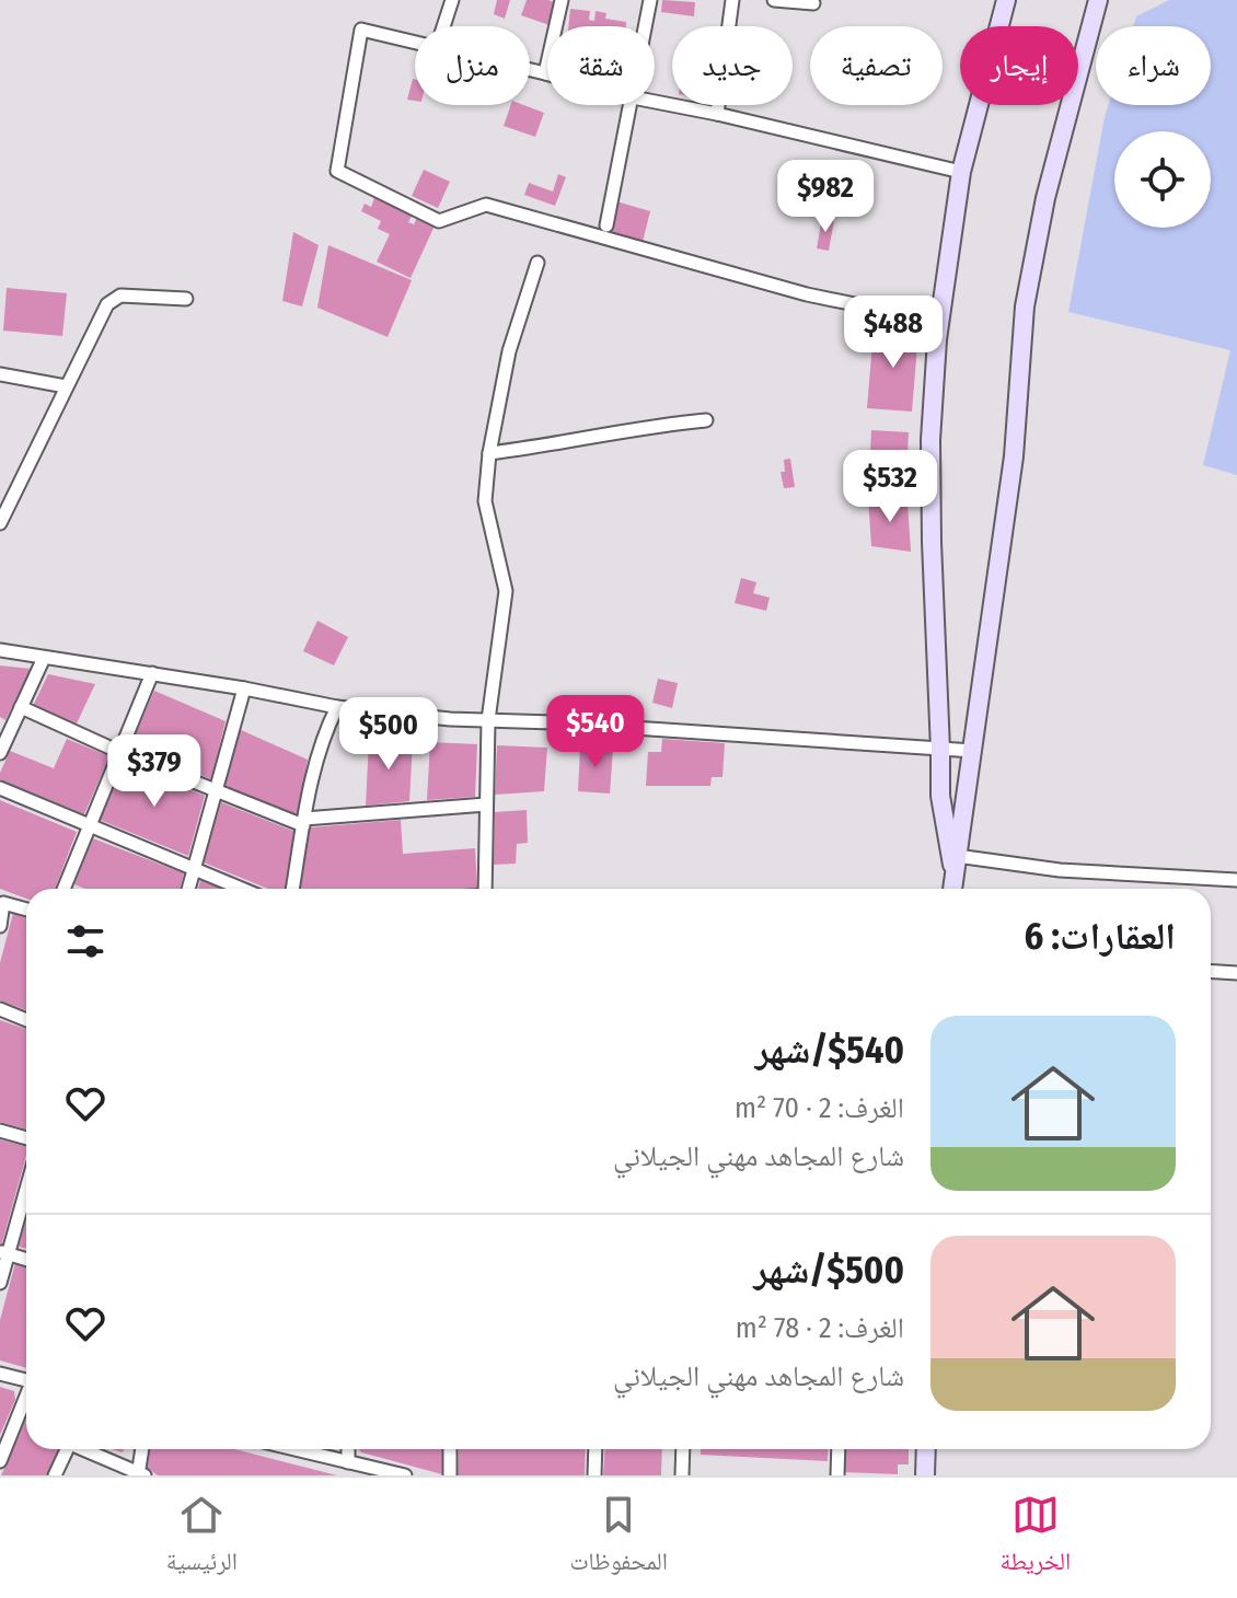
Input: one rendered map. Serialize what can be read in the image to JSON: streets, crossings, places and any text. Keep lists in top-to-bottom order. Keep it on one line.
{"page":{"chip":["شراء","إيجار","تصفية","جديد","شقة","منزل"],"price":["$982","$488","$532","$540","$500","$379"],"heading":"العقارات: 6","list":[{"name":"$540/شهر","note":"الغرف: 2 · 70 m² · شارع المجاهد مهني الجيلاني"},{"name":"$500/شهر","note":"الغرف: 2 · 78 m² · شارع المجاهد مهني الجيلاني"}],"tabs":["الخريطة","المحفوظات","الرئيسية"]}}
